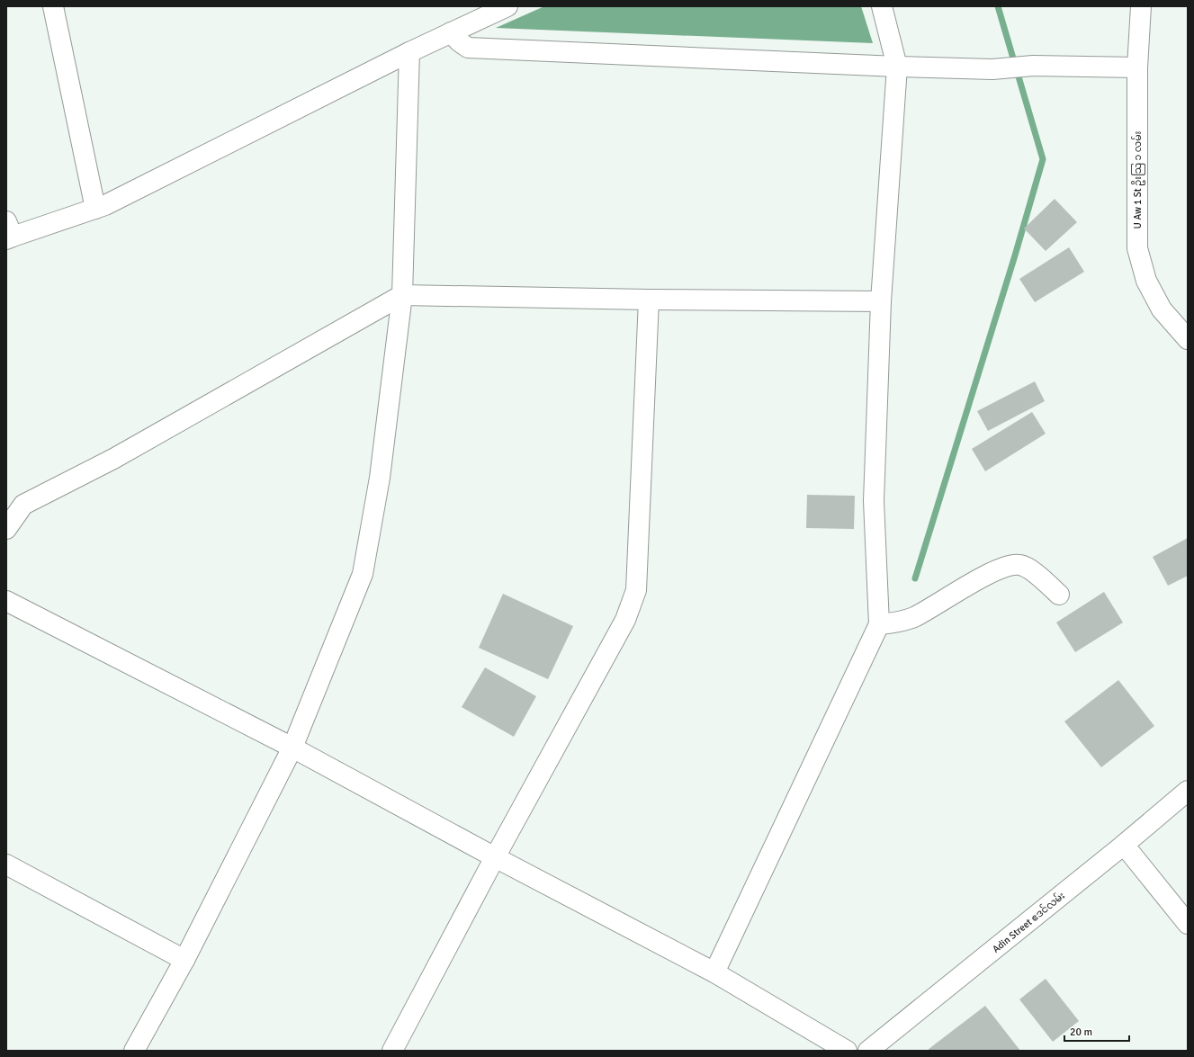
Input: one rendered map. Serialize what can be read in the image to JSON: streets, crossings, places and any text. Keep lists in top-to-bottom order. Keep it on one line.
{"streets":{"street":["U Aw 1 St ဥိးသြ ၁ လမ်း","Adin Street ဧဒင်လမ်း"]},"scale_bar":"20 m"}
